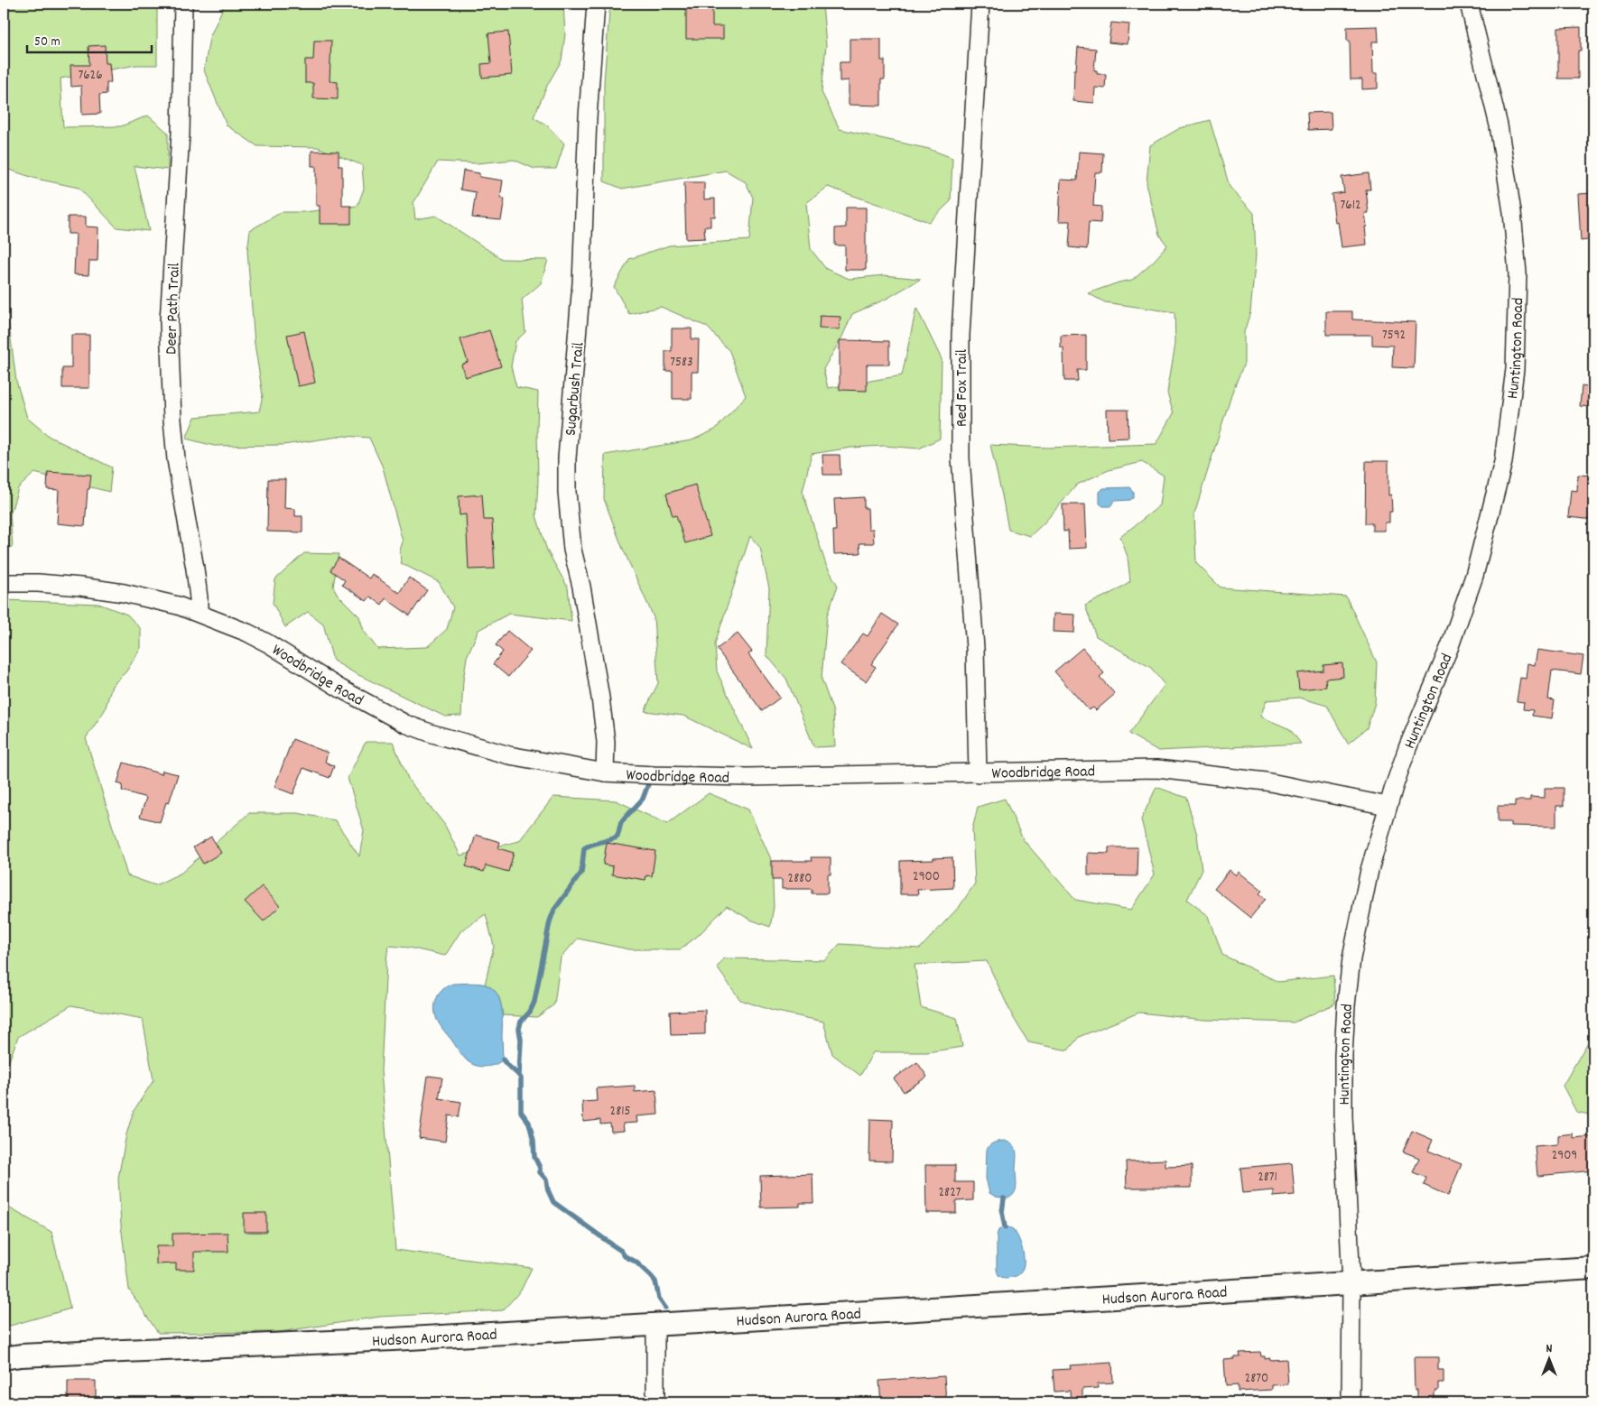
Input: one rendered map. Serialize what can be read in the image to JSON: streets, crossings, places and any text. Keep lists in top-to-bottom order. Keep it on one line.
{"streets":{"street":["Deer Path Trail","Huntington Road","Red Fox Trail","Sugarbush Trail","Woodbridge Road","Hudson Aurora Road"]},"crossings":[["Deer Path Trail","Woodbridge Road"],["Huntington Road","Woodbridge Road"],["Huntington Road","Hudson Aurora Road"],["Red Fox Trail","Woodbridge Road"],["Sugarbush Trail","Woodbridge Road"]],"house_numbers":["7626","7612","7592","7583","2900","2880","2815","2909","2871","2827","2870"],"scale_bar":"50 m","north":"top"}
